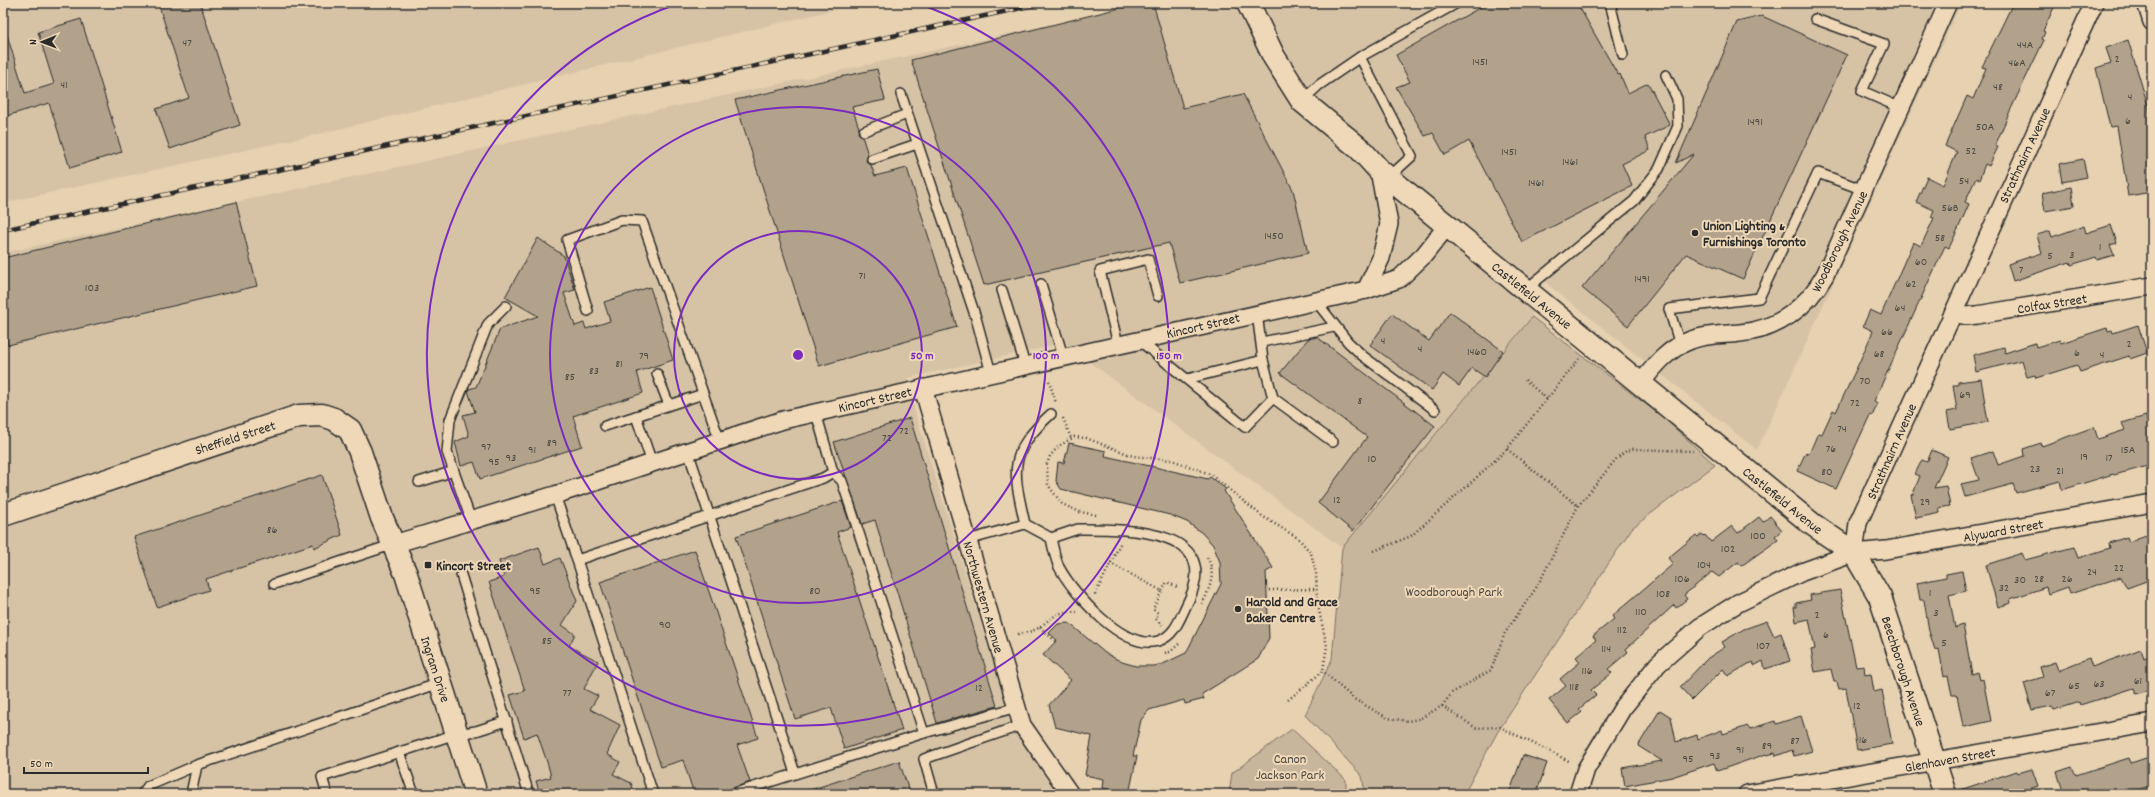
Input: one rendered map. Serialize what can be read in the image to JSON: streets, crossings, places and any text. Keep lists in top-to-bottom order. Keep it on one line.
{"streets":{"street":["Strathnairn Avenue","Woodborough Avenue","Castlefield Avenue","Colfax Street","Kincort Street","Sheffield Street","Alyward Street","Northwestern Avenue","Ingram Drive","Beechborough Avenue","Glenhaven Street"]},"crossings":[["Strathnairn Avenue","Castlefield Avenue"],["Strathnairn Avenue","Colfax Street"],["Strathnairn Avenue","Alyward Street"],["Strathnairn Avenue","Beechborough Avenue"],["Woodborough Avenue","Castlefield Avenue"],["Castlefield Avenue","Kincort Street"],["Castlefield Avenue","Alyward Street"],["Castlefield Avenue","Beechborough Avenue"],["Kincort Street","Sheffield Street"],["Kincort Street","Northwestern Avenue"],["Kincort Street","Ingram Drive"],["Sheffield Street","Ingram Drive"],["Alyward Street","Beechborough Avenue"],["Beechborough Avenue","Glenhaven Street"]],"parks":["Woodborough Park","Canon Jackson Park"],"places":{"other":["Union Lighting & Furnishings Toronto","Harold and Grace Baker Centre"],"transit":["Kincort Street"]},"house_numbers":["47","44A","2","1451","46A","41","48","4","6","1491","50A","52","1451","1461","54","1461","56B","1450","58","1","3","5","60","7","71","1491","62","103","64","66","4","2","4","1460","6","68","4","79","81","83","85","70","69","8","72","74","72","72","89","97","76","91","15A","19","93","17","10","95","23","21","80","12","29","86","100","102","104","22","24","106","28","26","30","32","95","80","1","108","110","3","2","90","112","6","85","5","107","114","116","61","63","65","118","12","77","67","12","16","87","89","91","93","95"],"scale_bar":"50 m","north":"left","rings":["50 m","100 m","150 m"]}
